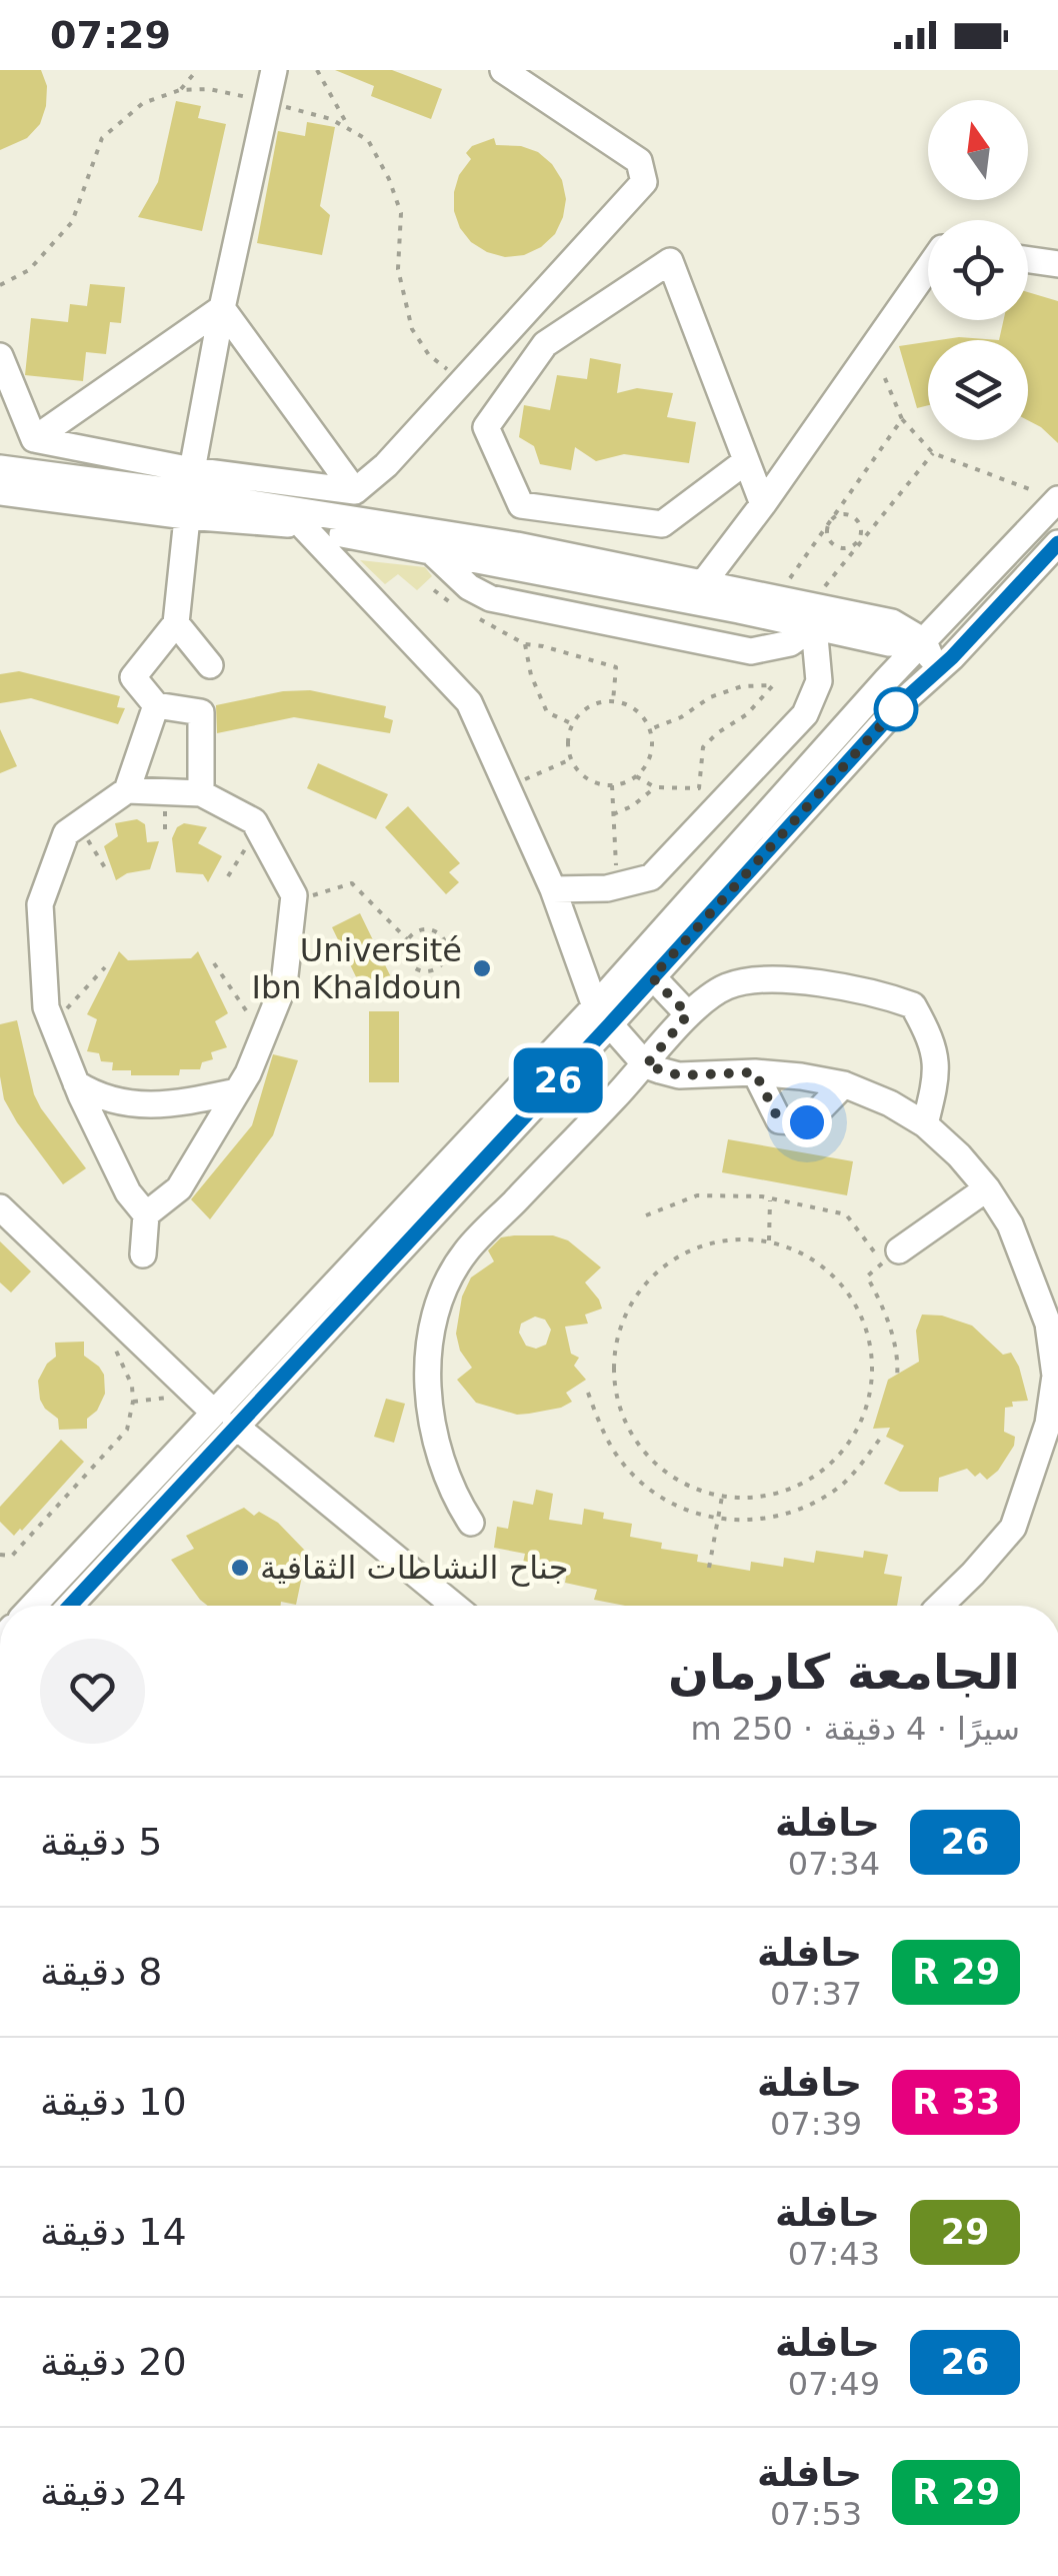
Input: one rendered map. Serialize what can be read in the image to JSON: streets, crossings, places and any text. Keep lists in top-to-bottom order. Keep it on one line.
{"places":["Université Ibn Khaldoun","جناح النشاطات الثقافية"],"lines":["bus line 26"],"north":"top","page":{"status":"07:29","on_map":"26","heading":["الجامعة كارمان","سيرًا · 4 دقيقة · 250 m"],"list":[{"mark":"26","name":"حافلة","note":"07:34","value":"5 دقيقة"},{"mark":"29 R","name":"حافلة","note":"07:37","value":"8 دقيقة"},{"mark":"33 R","name":"حافلة","note":"07:39","value":"10 دقيقة"},{"mark":"29","name":"حافلة","note":"07:43","value":"14 دقيقة"},{"mark":"26","name":"حافلة","note":"07:49","value":"20 دقيقة"},{"mark":"29 R","name":"حافلة","note":"07:53","value":"24 دقيقة"}]}}
